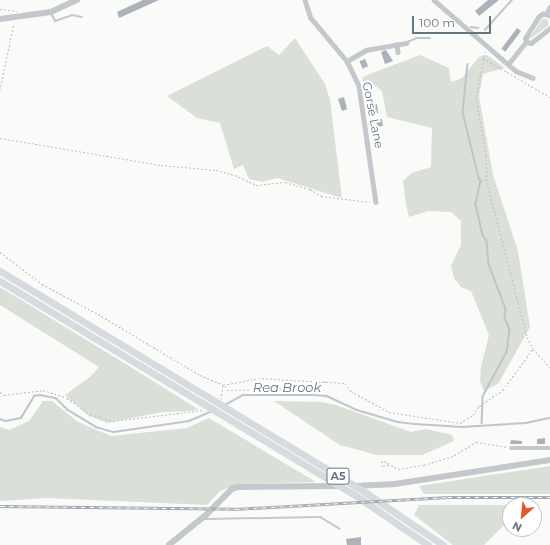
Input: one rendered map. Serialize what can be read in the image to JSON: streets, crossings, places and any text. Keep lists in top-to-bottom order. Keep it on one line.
{"streets":{"highway":["A5"],"street":["Gorse Lane"]},"water":["Rea Brook"],"scale_bar":"100 m","north":"bottom left"}
